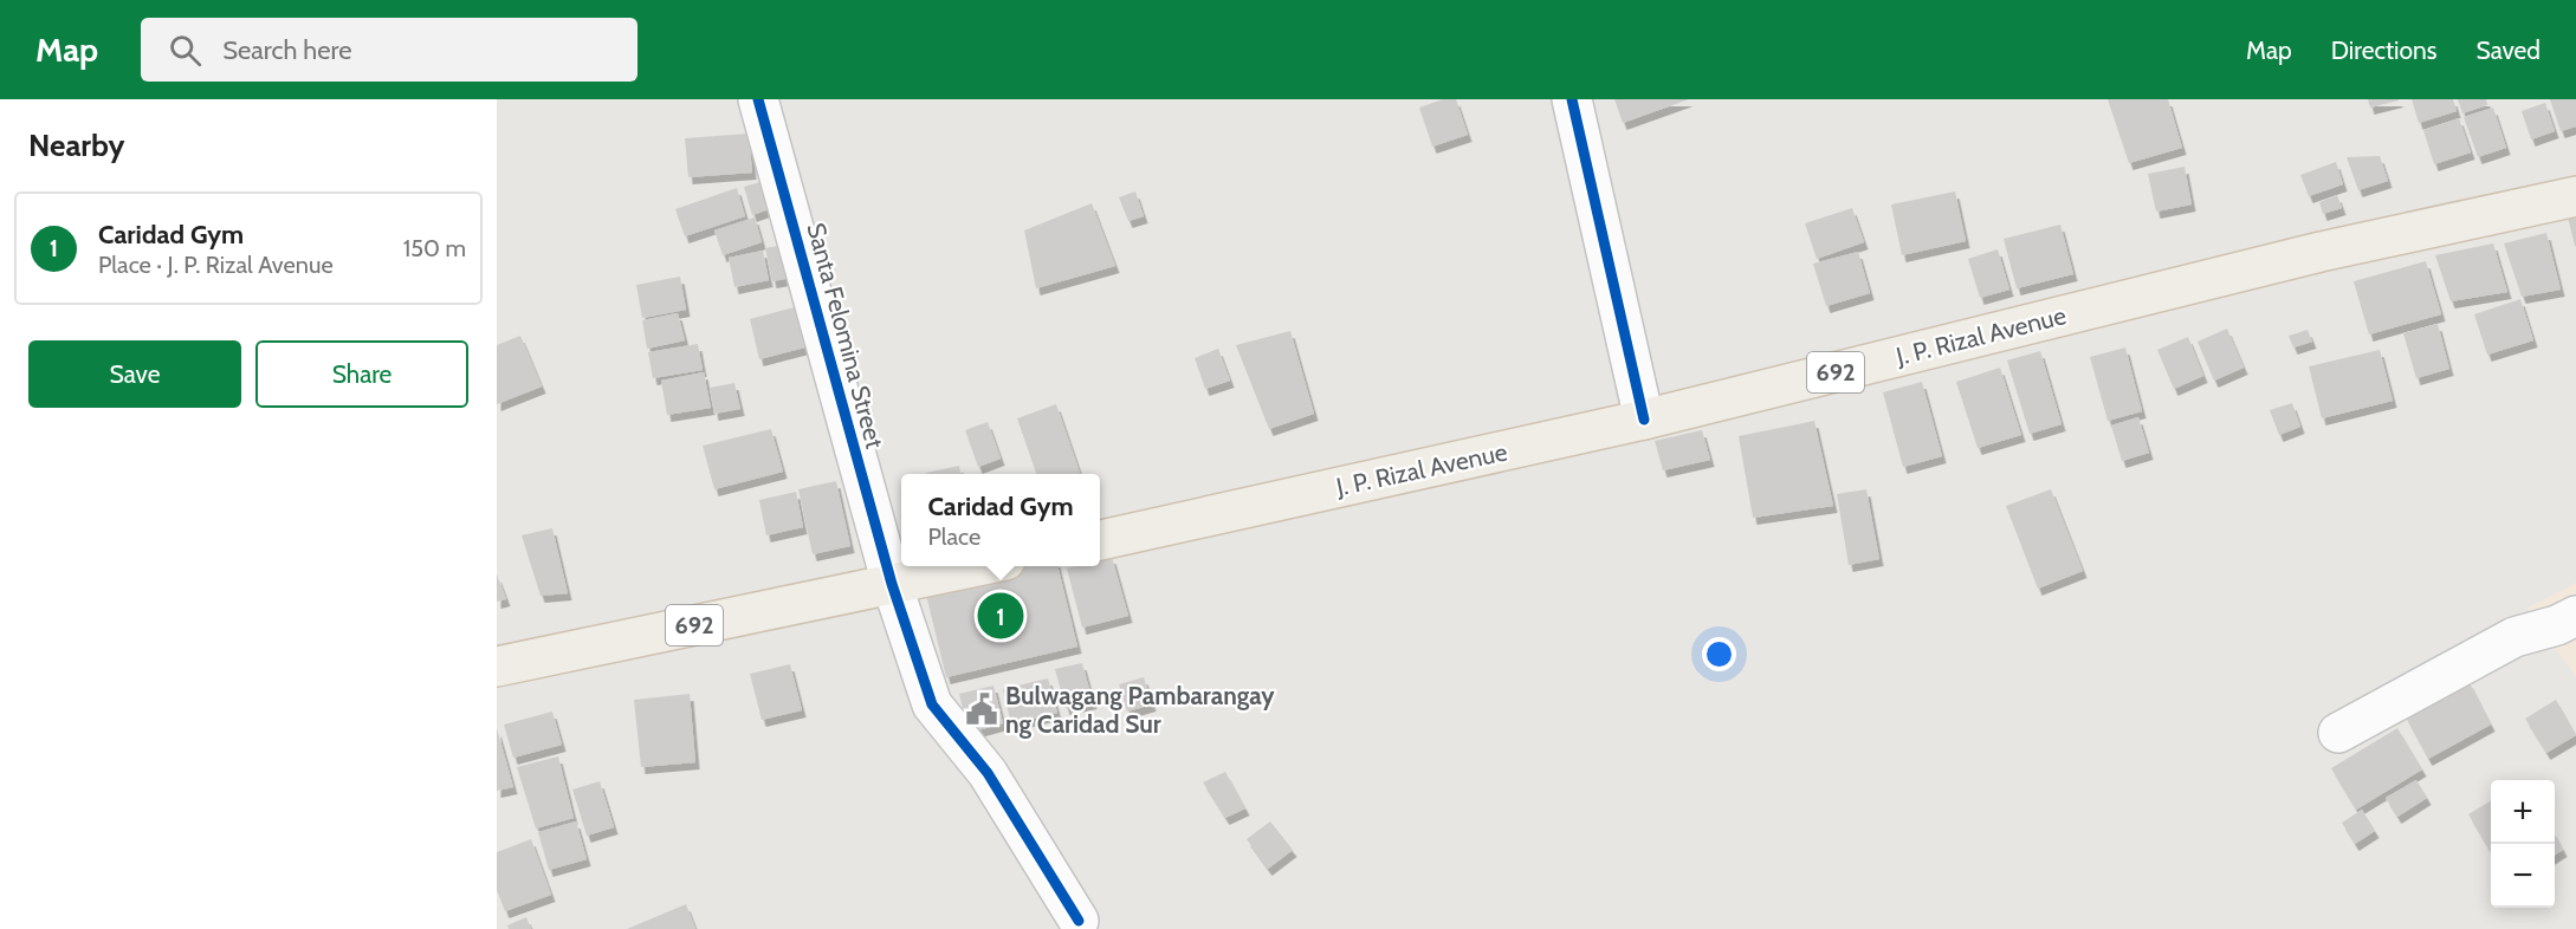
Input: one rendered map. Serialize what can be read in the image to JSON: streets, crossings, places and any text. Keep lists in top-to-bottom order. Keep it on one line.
{"streets":{"main road":["J. P. Rizal Avenue","692"],"street":["Santa Felomina Street"]},"crossings":[["Santa Felomina Street","692"]],"places":{"public building":["Bulwagang Pambarangay ng Caridad Sur"]},"page":{"header":"Map","search":"Search here","nav":["Map","Directions","Saved"],"heading":"Nearby","list":[{"mark":"1","name":"Caridad Gym","note":"Place · J. P. Rizal Avenue","value":"150 m"}],"buttons":["Save","Share"],"popup":["Caridad Gym","Place"],"pins":"1","map_buttons":["+","−"]}}
